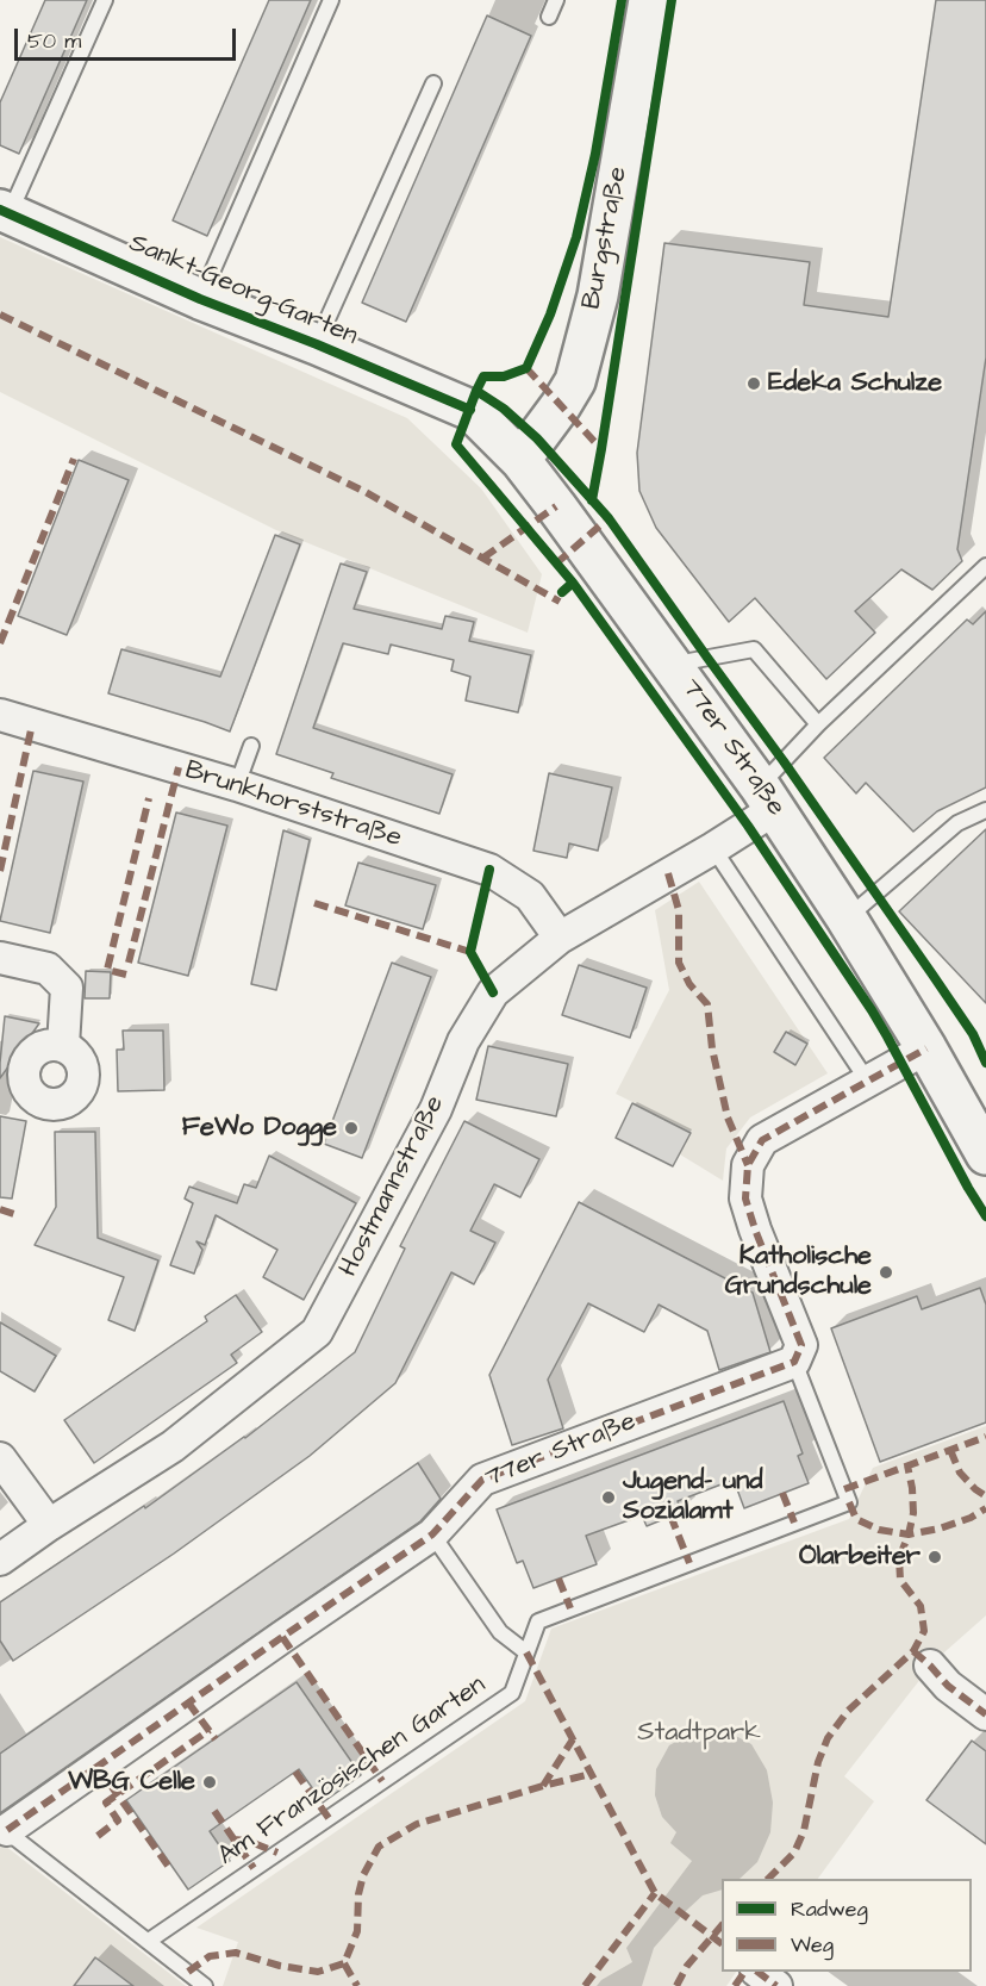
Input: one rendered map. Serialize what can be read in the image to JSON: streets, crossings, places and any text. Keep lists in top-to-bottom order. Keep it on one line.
{"streets":{"street":["Burgstraße","Sankt-Georg-Garten","77er Straße","Brunkhorststraße","Hostmannstraße"],"lane":["Am Französischen Garten"]},"crossings":[["Burgstraße","Sankt-Georg-Garten"],["Burgstraße","77er Straße"],["Sankt-Georg-Garten","77er Straße"],["77er Straße","Hostmannstraße"],["77er Straße","Am Französischen Garten"],["Brunkhorststraße","Hostmannstraße"]],"parks":["Stadtpark"],"places":["Edeka Schulze","FeWo Dogge","Katholische Grundschule","Jugend- und Sozialamt","Ölarbeiter","WBG Celle"],"legend":["Radweg","Weg"],"scale_bar":"50 m"}
